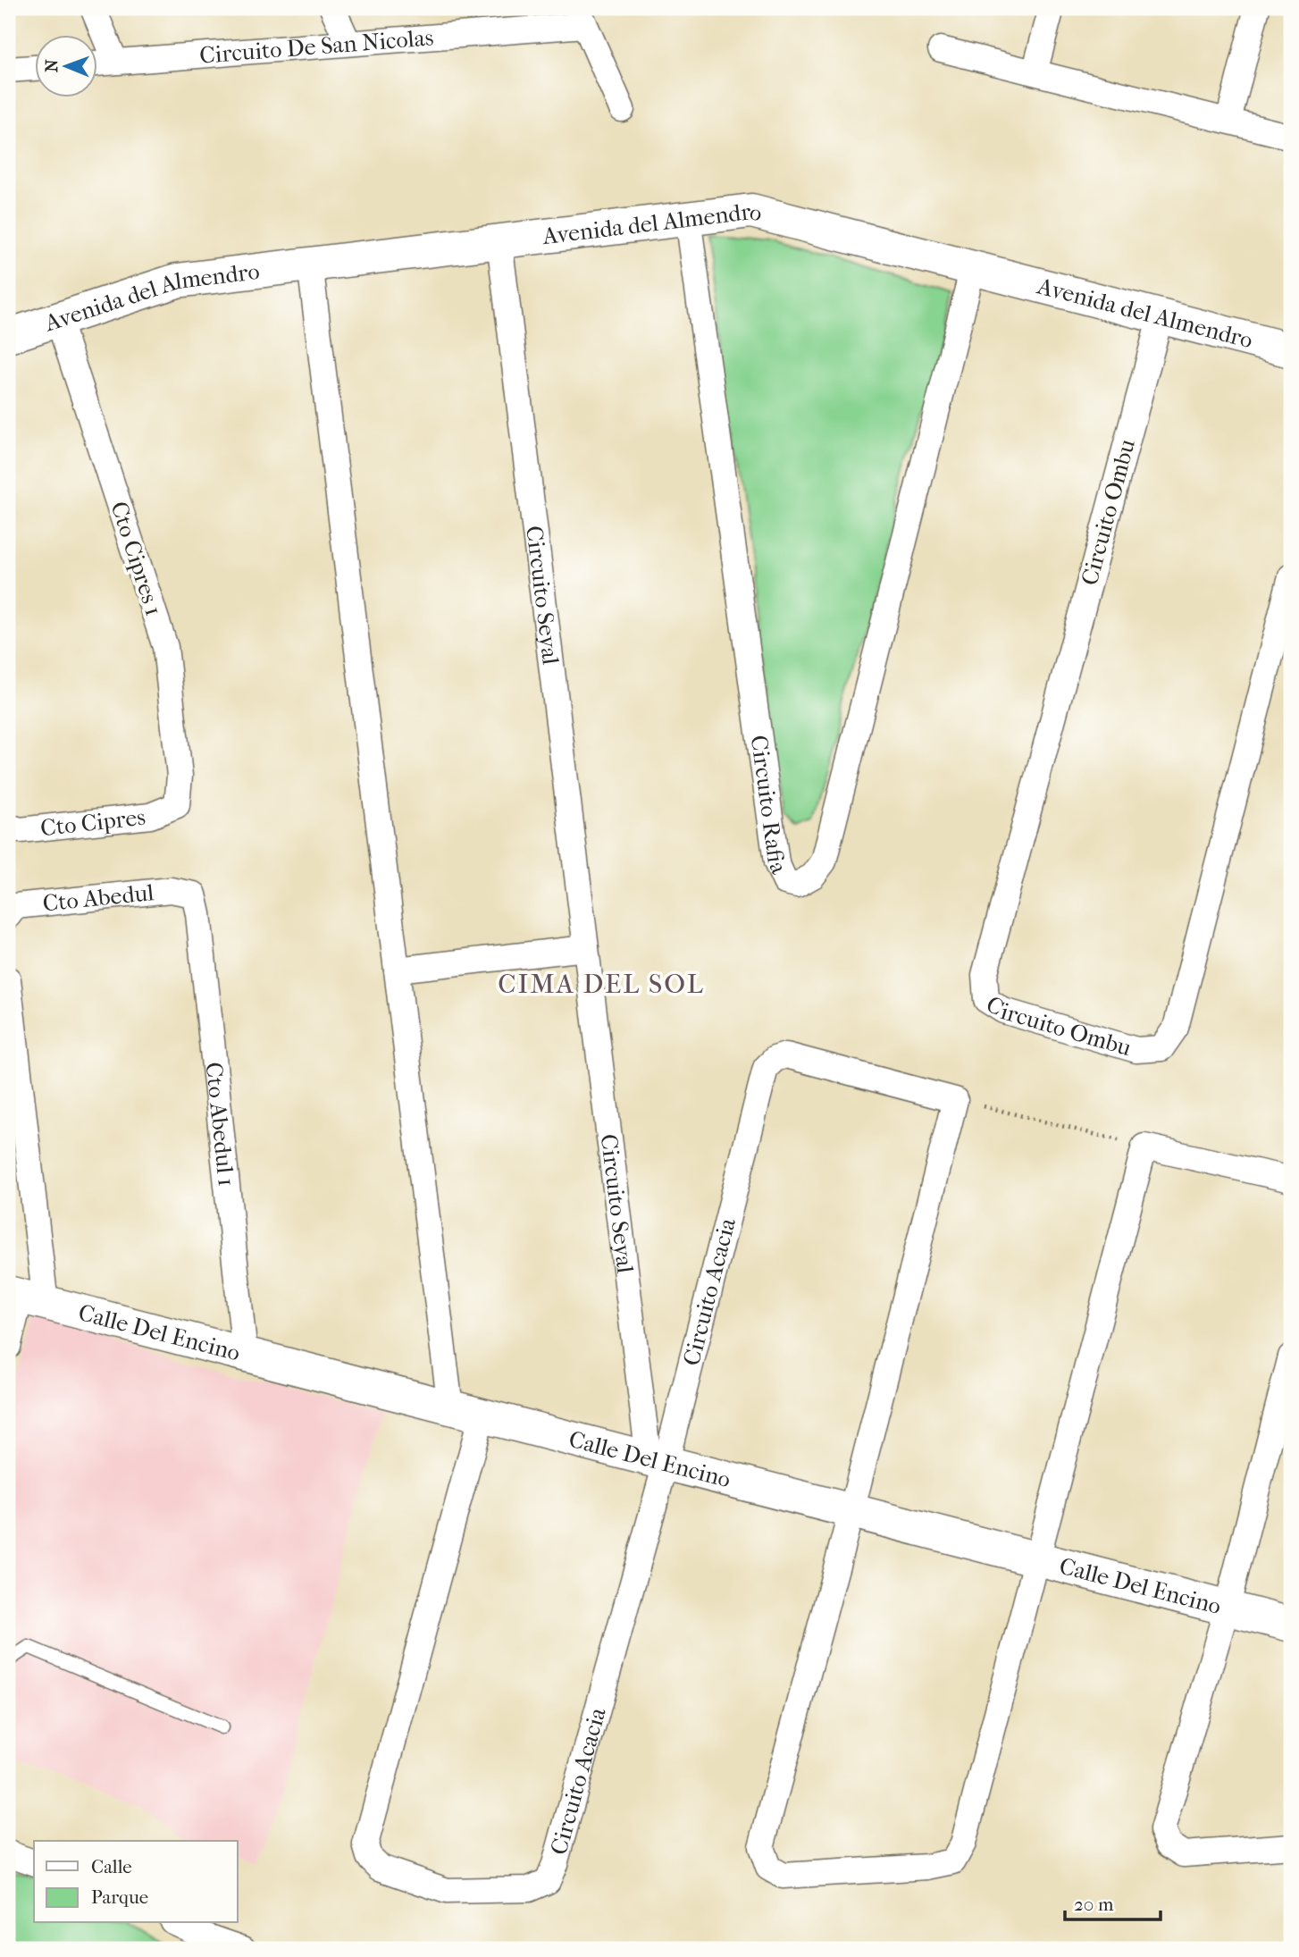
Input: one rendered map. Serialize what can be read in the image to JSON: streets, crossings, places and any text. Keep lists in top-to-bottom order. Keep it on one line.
{"streets":{"street":["Circuito De San Nicolas","Avenida del Almendro","Circuito Ombu","Cto Cipres 1","Circuito Seyal","Circuito Rafia","Cto Cipres","Cto Abedul","Cto Abedul 1","Circuito Acacia","Calle Del Encino"]},"crossings":[["Avenida del Almendro","Circuito Ombu"],["Avenida del Almendro","Cto Cipres 1"],["Avenida del Almendro","Circuito Seyal"],["Avenida del Almendro","Circuito Rafia"],["Cto Cipres 1","Cto Cipres"],["Circuito Seyal","Circuito Acacia"],["Circuito Seyal","Calle Del Encino"],["Cto Abedul","Cto Abedul 1"],["Cto Abedul 1","Calle Del Encino"],["Circuito Acacia","Calle Del Encino"]],"districts":["CIMA DEL SOL"],"legend":["Calle","Parque"],"scale_bar":"20 m","north":"left"}
